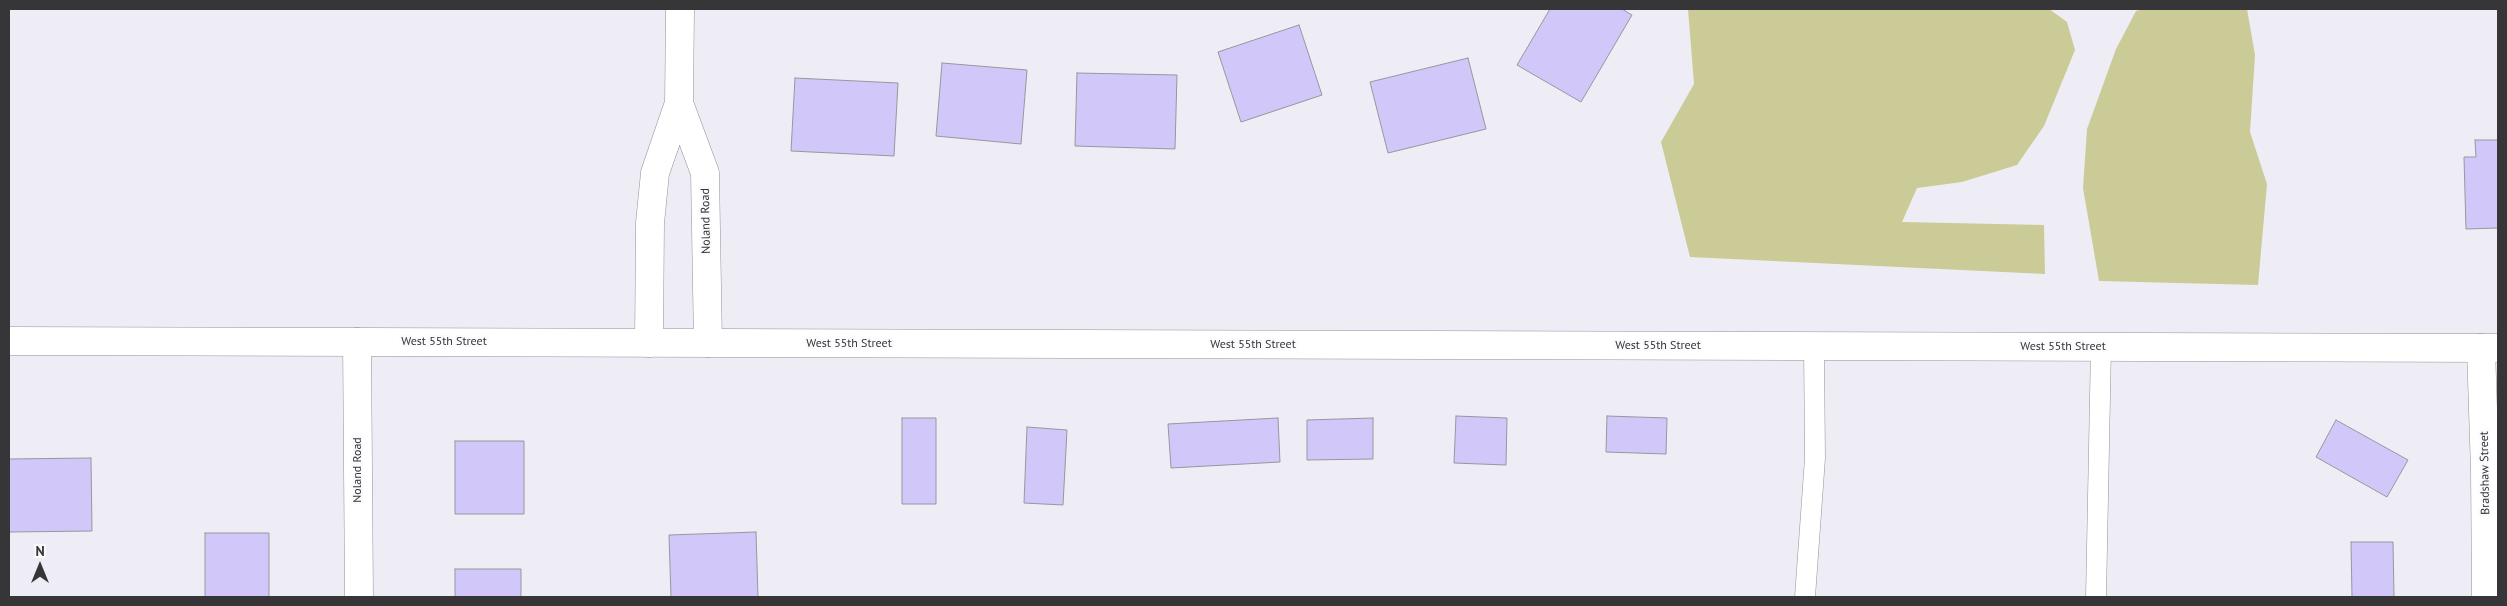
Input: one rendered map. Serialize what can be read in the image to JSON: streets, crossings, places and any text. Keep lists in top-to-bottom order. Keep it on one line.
{"streets":{"street":["Noland Road","West 55th Street","Bradshaw Street"]},"crossings":[["Noland Road","West 55th Street"],["West 55th Street","Bradshaw Street"]],"north":"top"}
